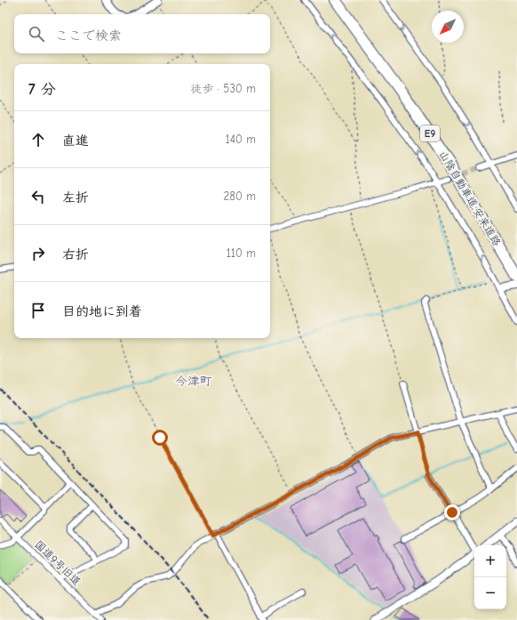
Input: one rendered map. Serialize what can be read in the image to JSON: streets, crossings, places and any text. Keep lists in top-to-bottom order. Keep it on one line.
{"streets":{"highway":["E9","山陰自動車道;安来道路"],"street":["国道9号旧道"]},"districts":["今津町"],"north":"bottom left","page":{"search":"ここで検索","heading":["7 分","徒歩 · 530 m"],"list":[["直進","140 m"],["左折","280 m"],["右折","110 m"],"目的地に到着"],"map_buttons":["+","−"]}}
